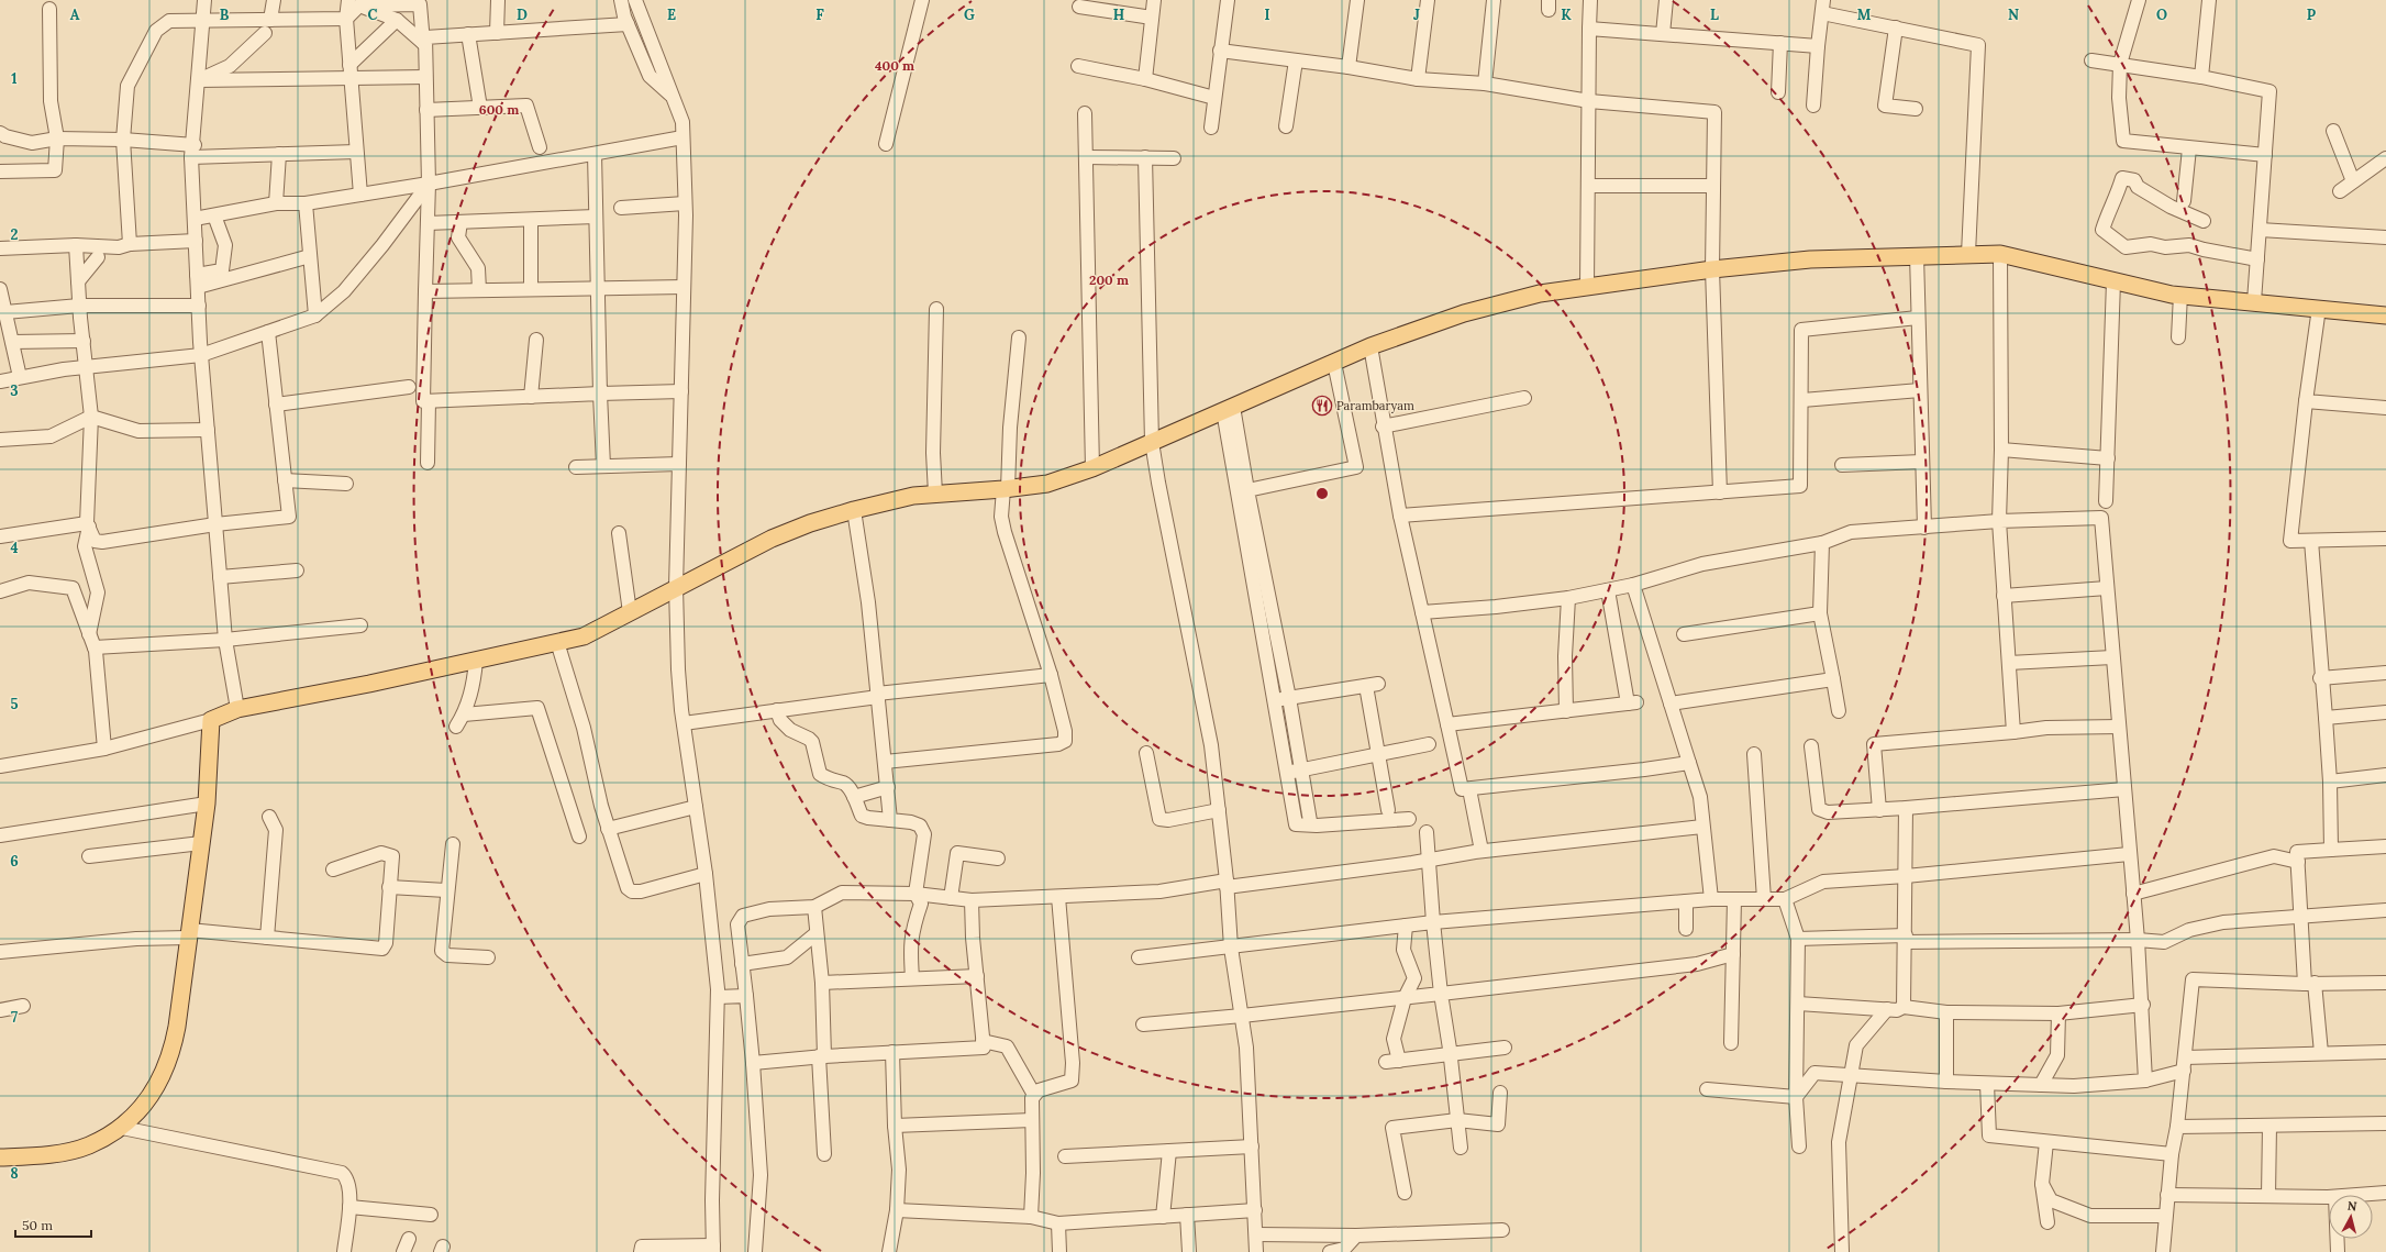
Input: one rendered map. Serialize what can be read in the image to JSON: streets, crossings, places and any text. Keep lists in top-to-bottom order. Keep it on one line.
{"places":{"restaurant":["Parambaryam"]},"scale_bar":"50 m","north":"top","grid":{"columns":["A","B","C","D","E","F","G","H","I","J","K","L","M","N","O","P"],"rows":["1","2","3","4","5","6","7","8"]},"rings":["400 m","600 m","200 m"]}
